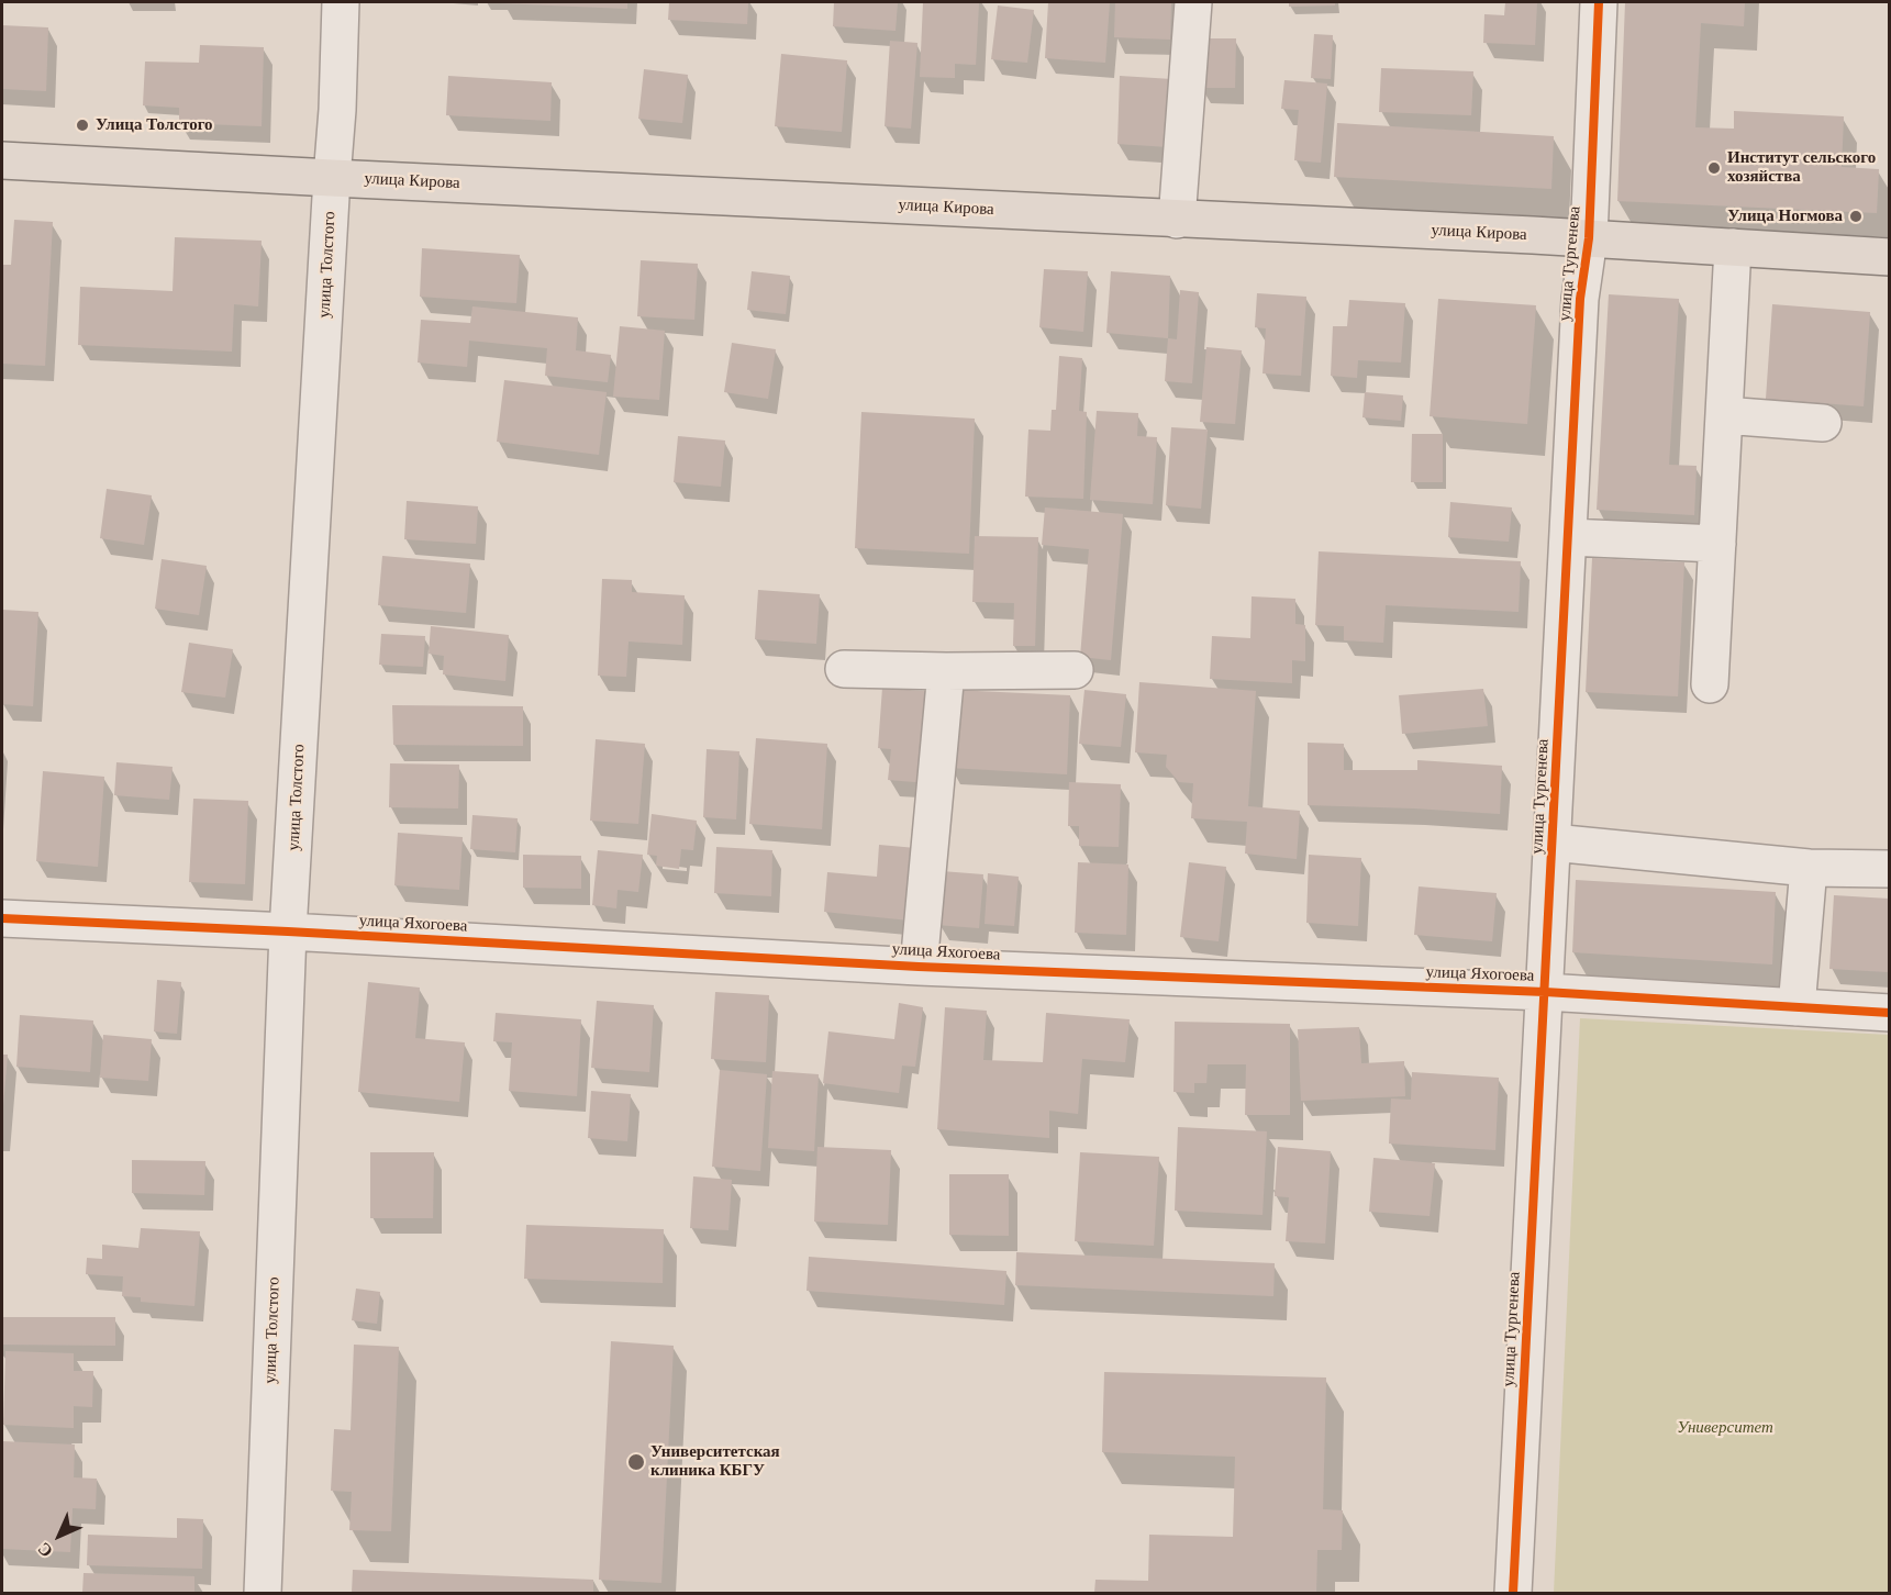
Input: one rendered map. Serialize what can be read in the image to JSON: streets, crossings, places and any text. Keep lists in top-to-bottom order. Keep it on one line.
{"streets":{"main road":["улица Кирова"],"street":["улица Тургенева","улица Толстого","улица Яхогоева"]},"crossings":[["улица Кирова","улица Тургенева"],["улица Кирова","улица Толстого"],["улица Тургенева","улица Яхогоева"],["улица Толстого","улица Яхогоева"]],"parks":["Университет"],"places":["Улица Толстого","Институт сельского хозяйства","Улица Ногмова","Университетская клиника КБГУ"],"north":"bottom left"}
